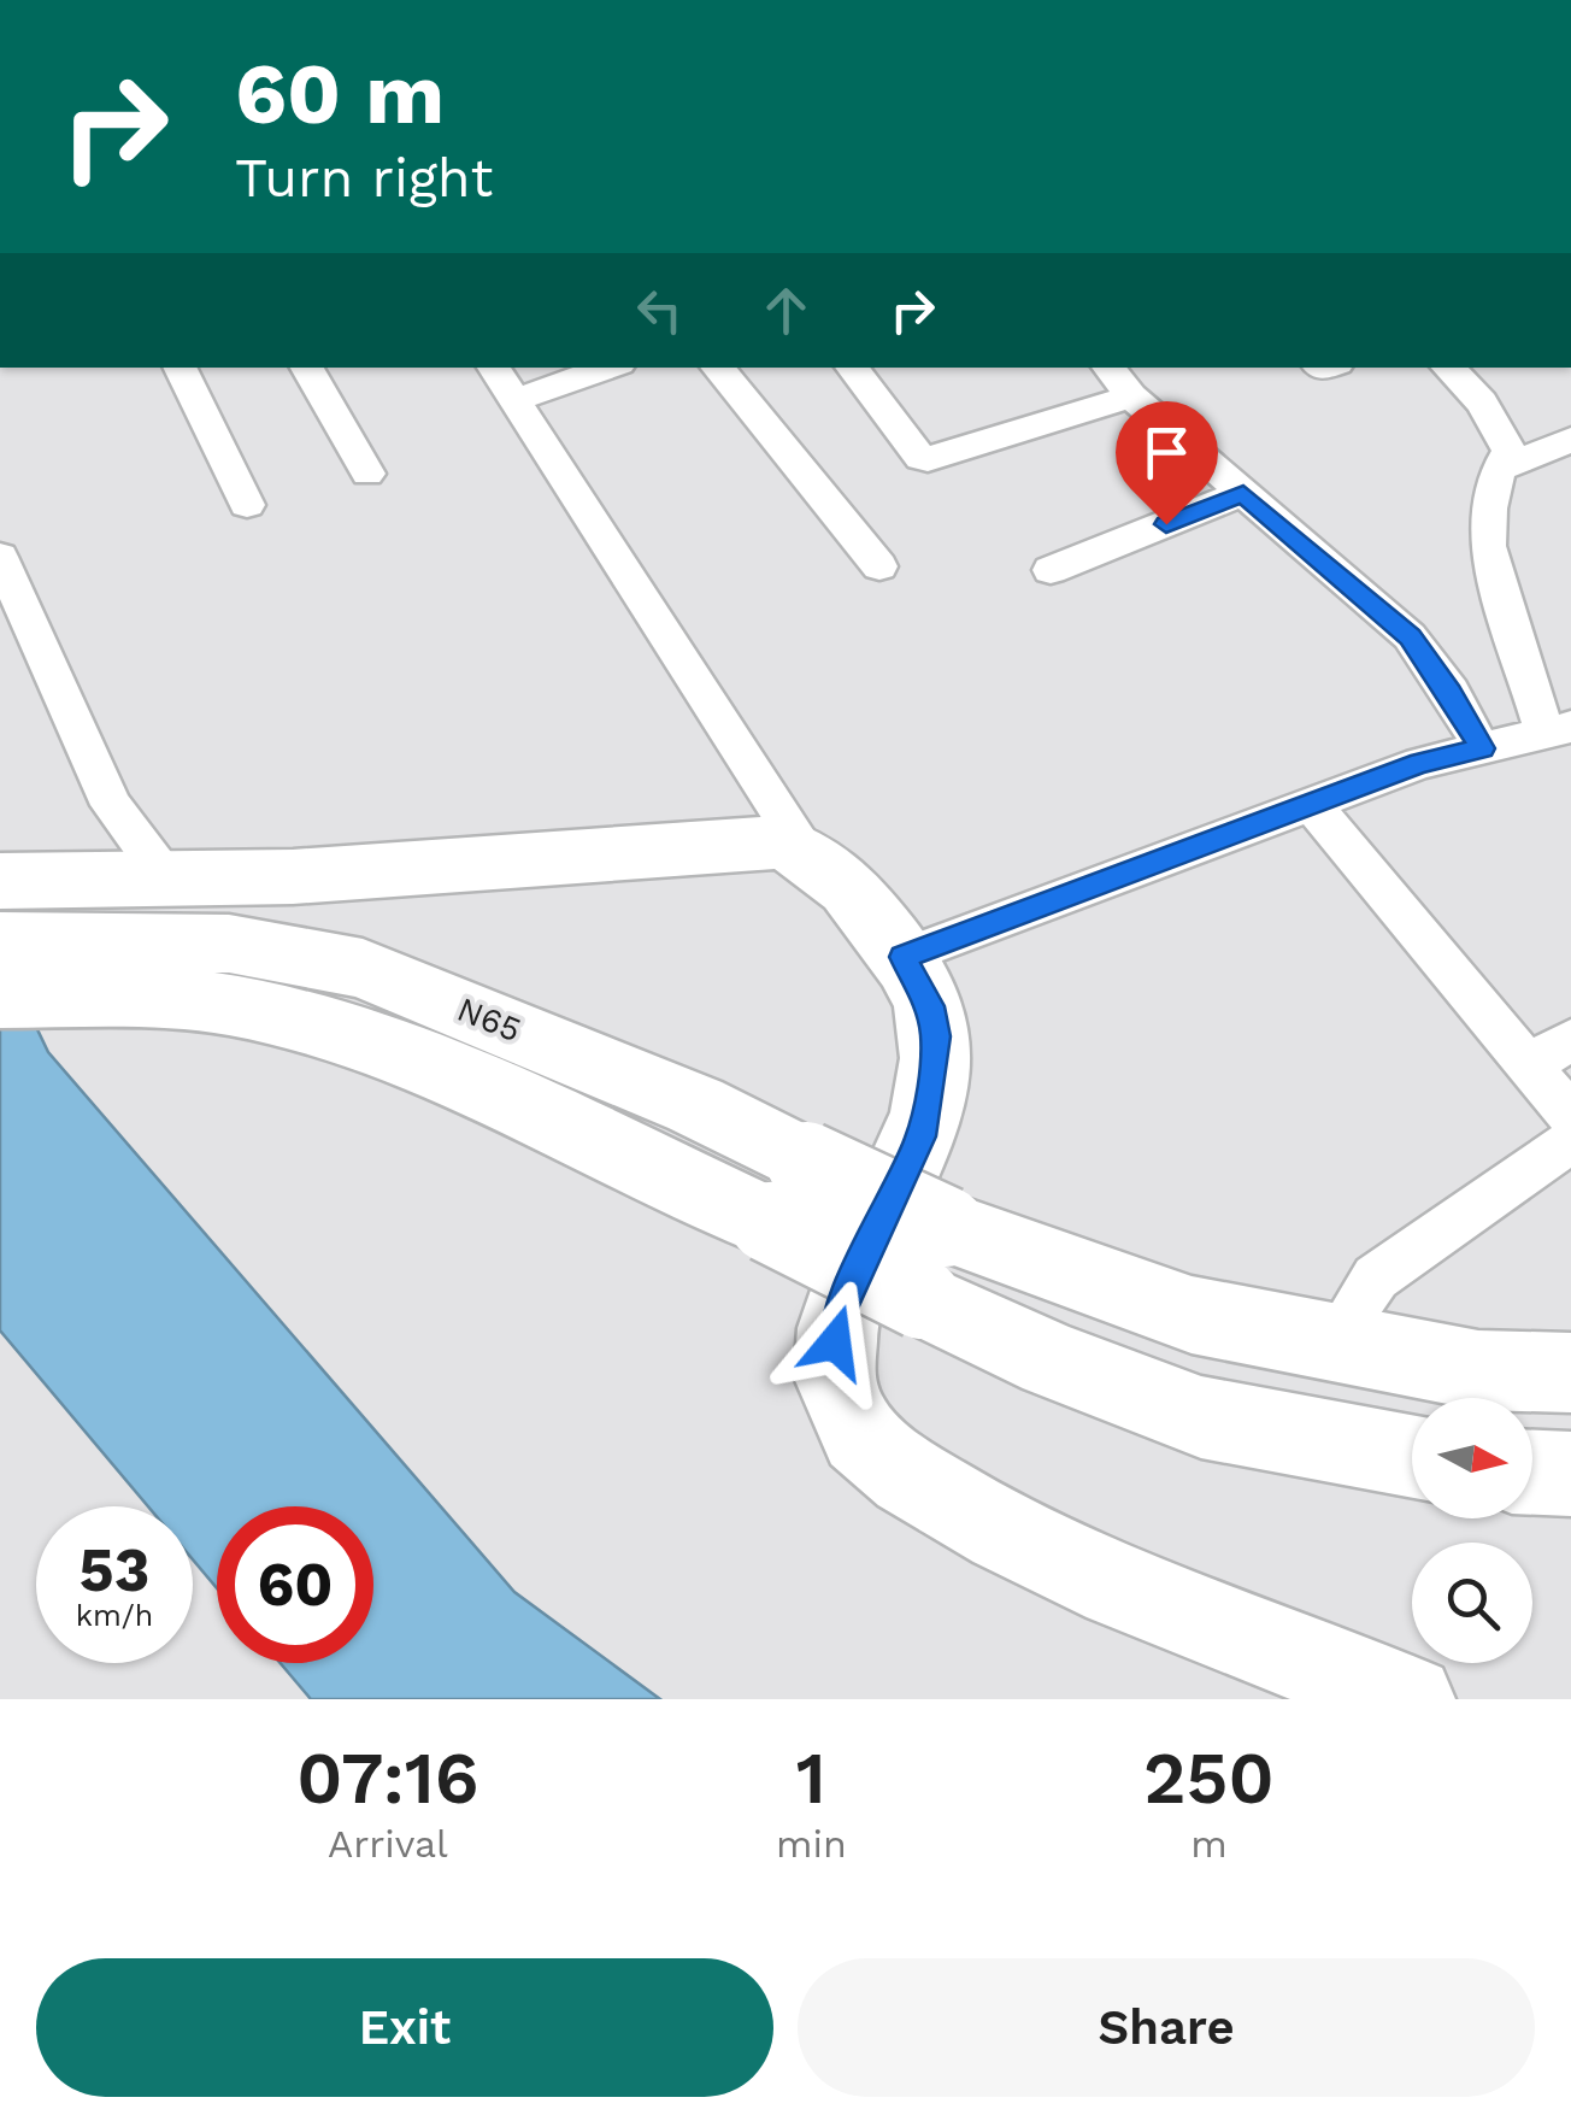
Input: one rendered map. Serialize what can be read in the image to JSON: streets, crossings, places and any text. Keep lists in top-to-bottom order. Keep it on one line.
{"streets":{"main road":["N65"]},"north":"right","page":{"turn":["60 m","Turn right"],"speed":"53 km/h","limit":"60","eta":["07:16","Arrival","1","min","250","m"],"buttons":["Exit","Share"]}}
